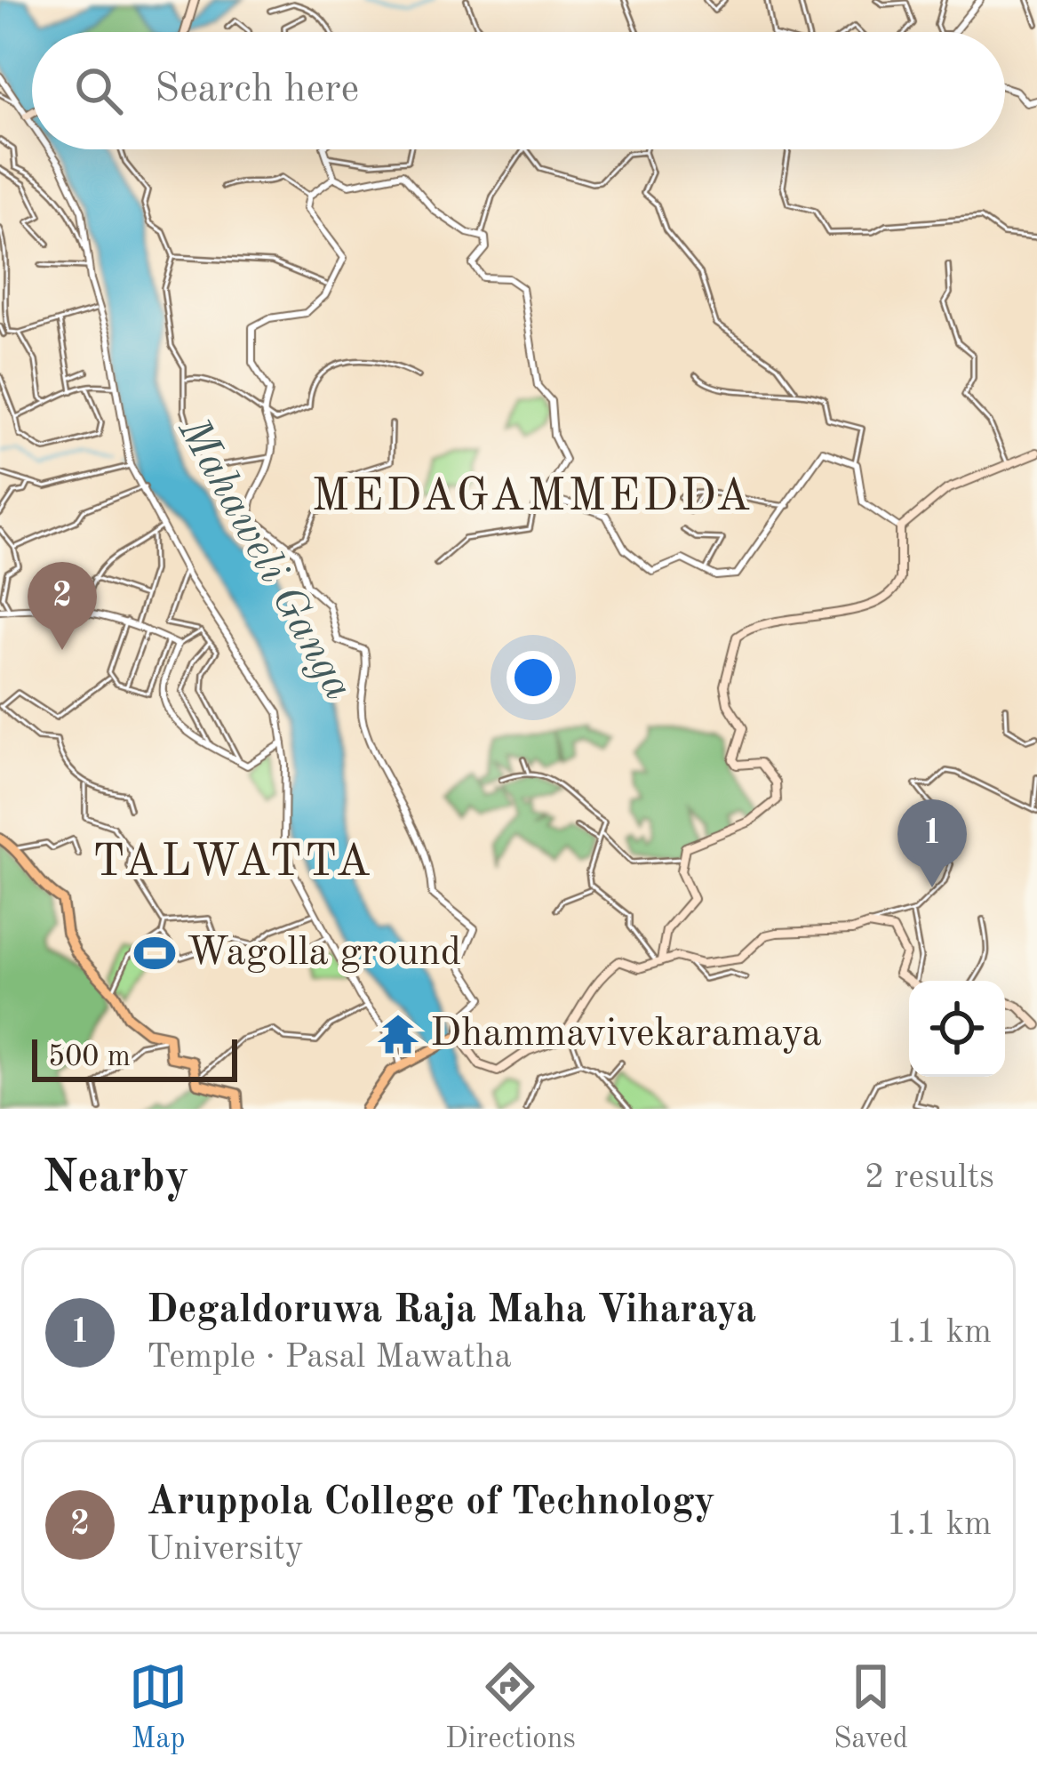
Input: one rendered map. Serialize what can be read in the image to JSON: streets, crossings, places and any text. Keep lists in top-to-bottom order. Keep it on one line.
{"districts":["MEDAGAMMEDDA","TALWATTA"],"water":["Mahaweli Ganga"],"places":{"sports":["Wagolla ground"],"temple":["Dhammavivekaramaya"]},"scale_bar":"500 m","page":{"search":"Search here","pins":["2","1"],"scale":"500 m","heading":["Nearby","2 results"],"list":[{"mark":"1","name":"Degaldoruwa Raja Maha Viharaya","note":"Temple · Pasal Mawatha","value":"1.1 km"},{"mark":"2","name":"Aruppola College of Technology","note":"University","value":"1.1 km"}],"nav":["Map","Directions","Saved"]}}
